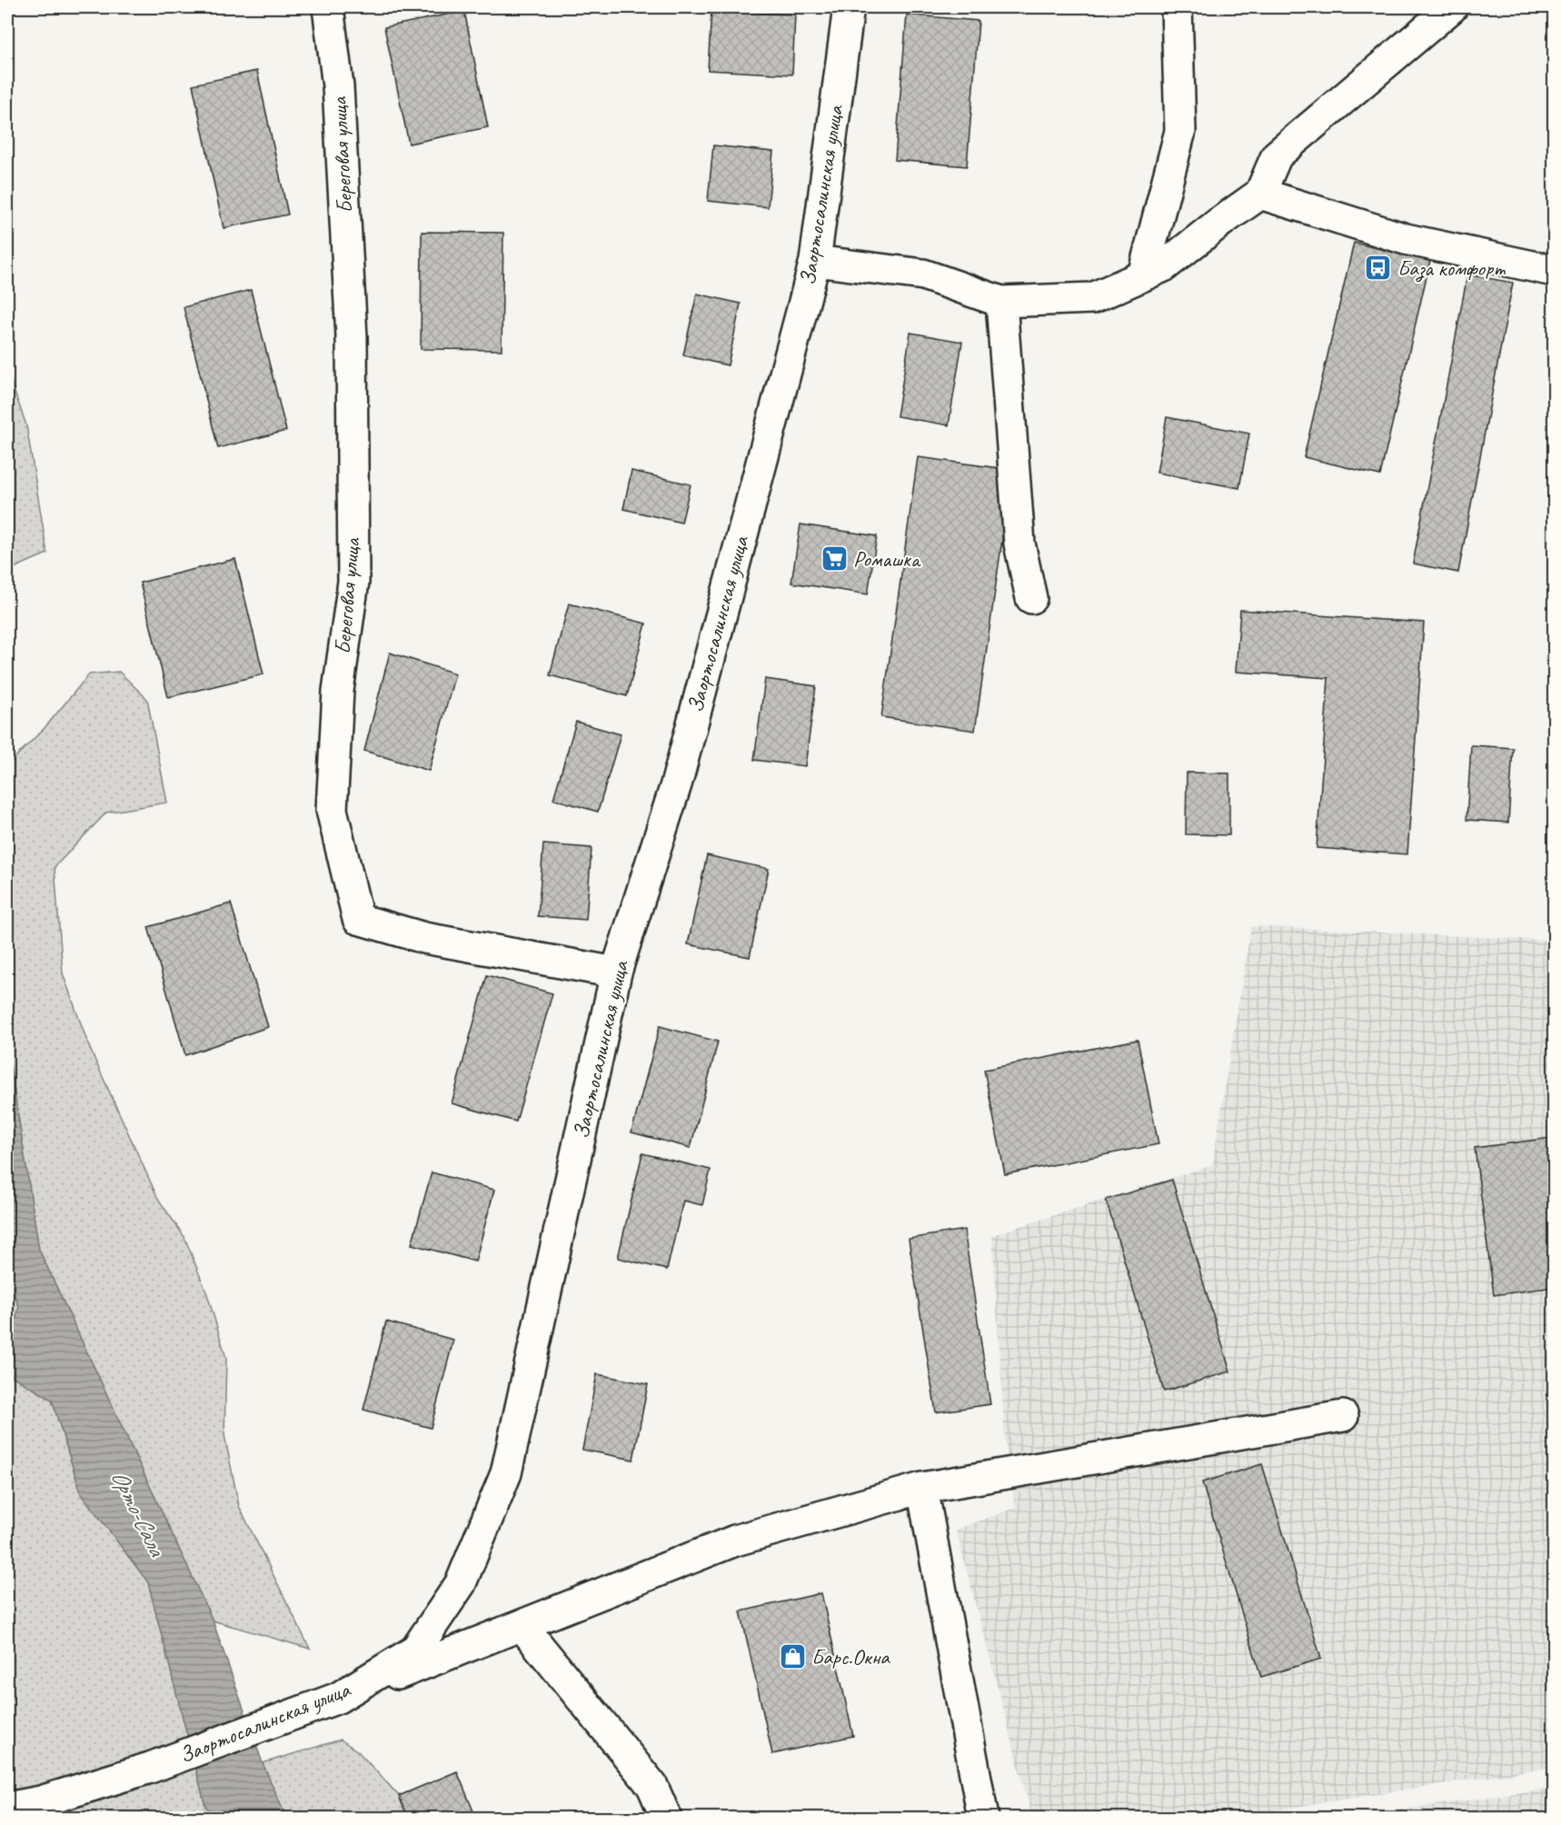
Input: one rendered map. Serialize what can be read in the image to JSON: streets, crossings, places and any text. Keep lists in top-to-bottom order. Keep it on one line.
{"streets":{"street":["Береговая улица","Заортосалинская улица"]},"crossings":[["Береговая улица","Заортосалинская улица"]],"water":["Орто-Сала"],"places":{"bus stop":["База комфорт"],"supermarket":["Ромашка"],"shop":["Барс.Окна"]}}
